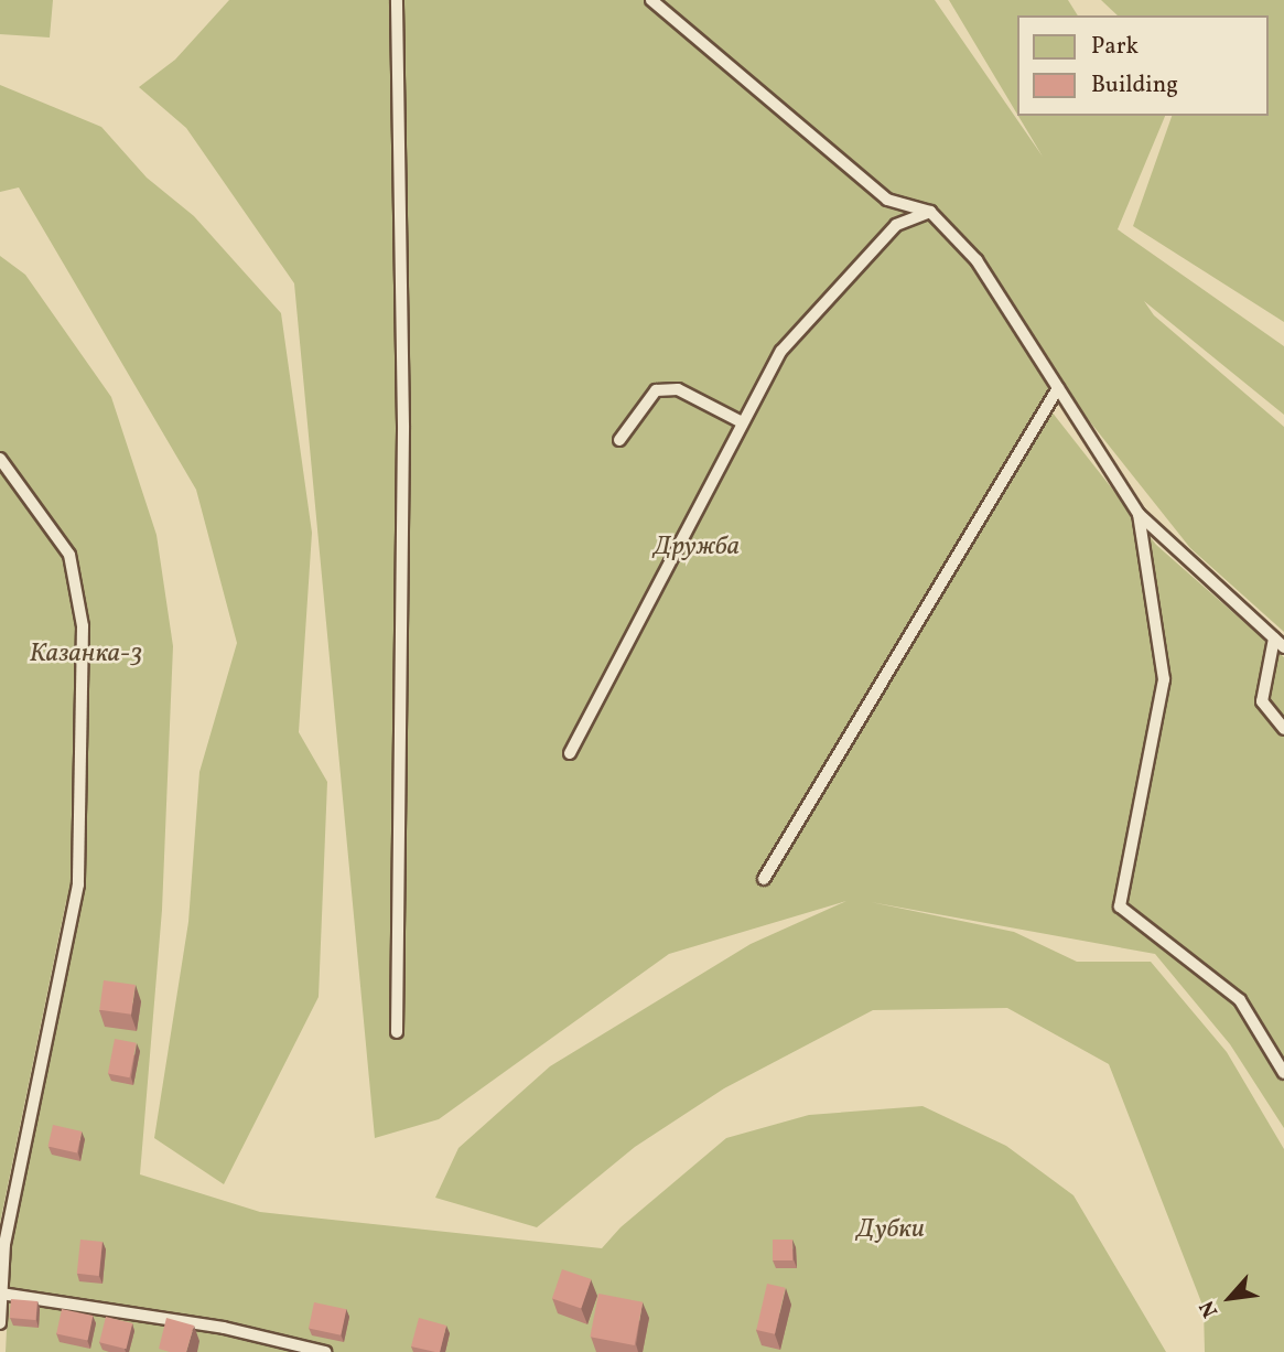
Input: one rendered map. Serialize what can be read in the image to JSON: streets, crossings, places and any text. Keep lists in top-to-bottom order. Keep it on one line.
{"parks":["Дружба","Казанка-3","Дубки"],"legend":["Park","Building"],"north":"bottom left"}
